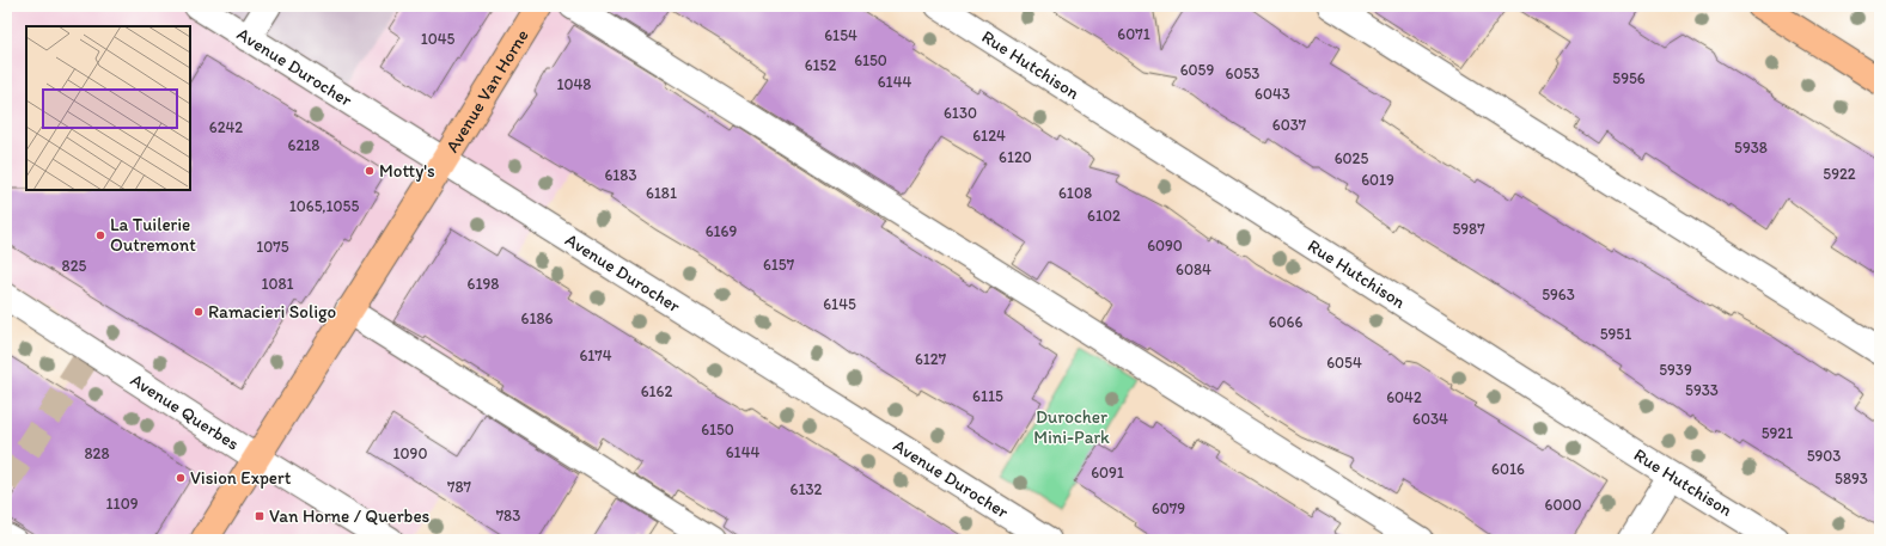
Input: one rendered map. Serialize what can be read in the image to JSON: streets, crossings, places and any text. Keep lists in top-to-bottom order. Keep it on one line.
{"streets":{"main road":["Avenue Van Horne"],"street":["Rue Hutchison","Avenue Durocher","Avenue Querbes"]},"crossings":[["Avenue Durocher","Avenue Van Horne"],["Avenue Van Horne","Avenue Querbes"]],"parks":["Durocher Mini-Park"],"places":{"other":["Motty's","La Tuilerie Outremont","Ramacieri Soligo","Vision Expert"],"transit":["Van Horne / Querbes"]},"house_numbers":["6071","6154","1045","6150","6152","6059","6053","5956","6144","1048","6043","6130","6037","6242","6124","6218","5938","6120","6025","5922","6183","6019","6181","6108","1065,1055","6102","5987","6169","6090","1075","6157","825","6084","1081","6198","5963","6145","6186","6066","5951","6174","6127","6054","5939","5933","6162","6115","6042","6034","6150","5921","6144","828","1090","5903","6016","6091","5893","787","6132","1109","6000","6079","783"]}
